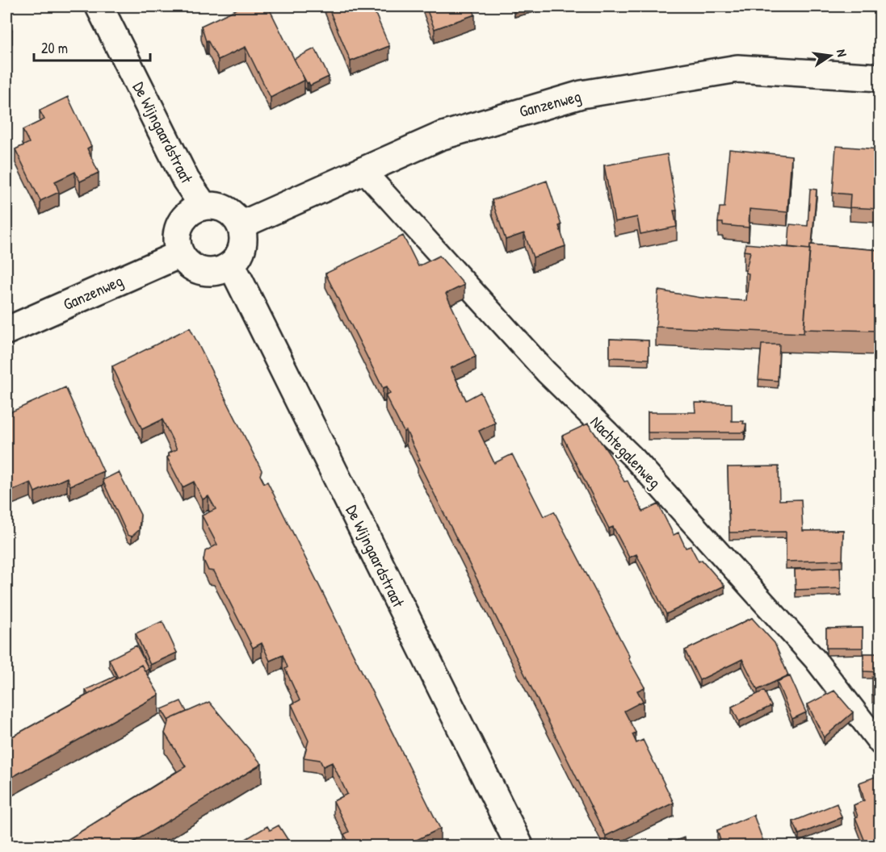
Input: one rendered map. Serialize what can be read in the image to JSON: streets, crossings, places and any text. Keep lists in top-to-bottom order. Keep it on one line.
{"streets":{"street":["Ganzenweg","De Wijngaardstraat"],"lane":["Nachtegalenweg"]},"crossings":[["Ganzenweg","De Wijngaardstraat"],["Ganzenweg","Nachtegalenweg"]],"scale_bar":"20 m","north":"right"}
